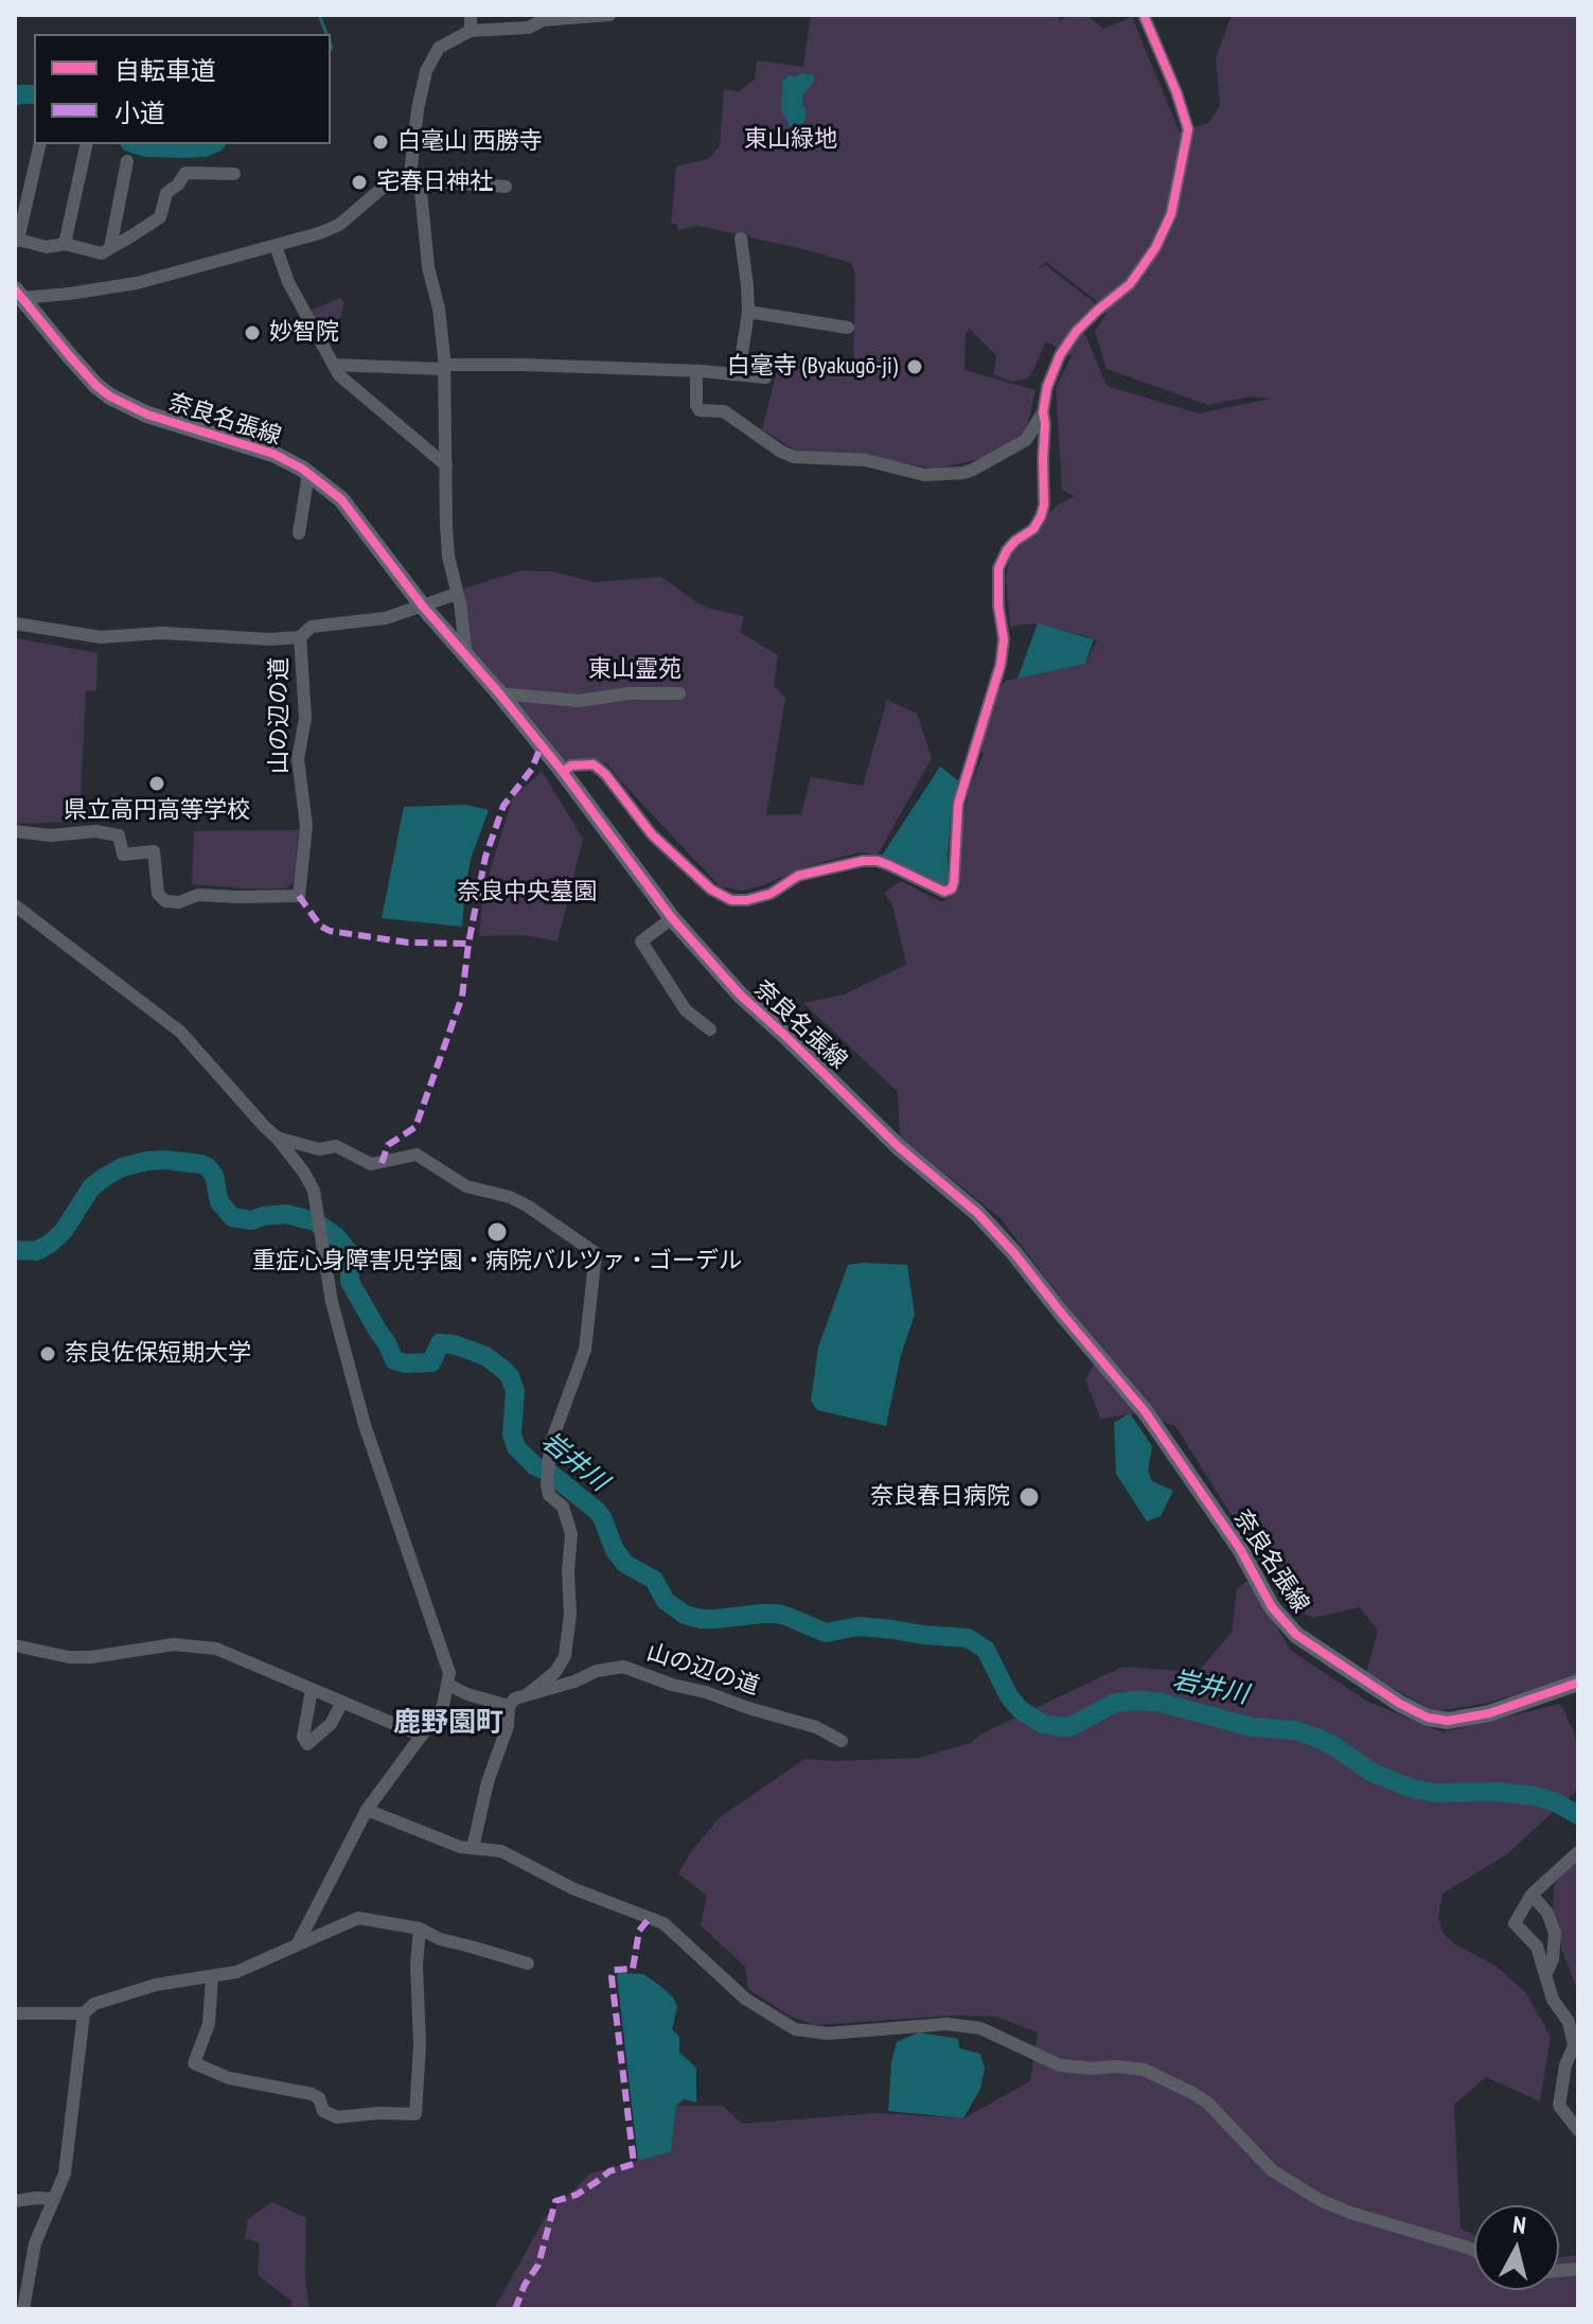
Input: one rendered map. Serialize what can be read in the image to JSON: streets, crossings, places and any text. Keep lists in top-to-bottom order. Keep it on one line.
{"streets":{"main road":["奈良名張線"],"street":["山の辺の道"]},"districts":["鹿野園町"],"water":["岩井川"],"parks":["東山緑地","東山霊苑","奈良中央墓園"],"places":["白毫山 西勝寺","宅春日神社","妙智院","白毫寺 (Byakugō-ji)","県立高円高等学校","重症心身障害児学園・病院バルツァ・ゴーデル","奈良佐保短期大学","奈良春日病院"],"legend":["自転車道","小道"],"north":"top"}
